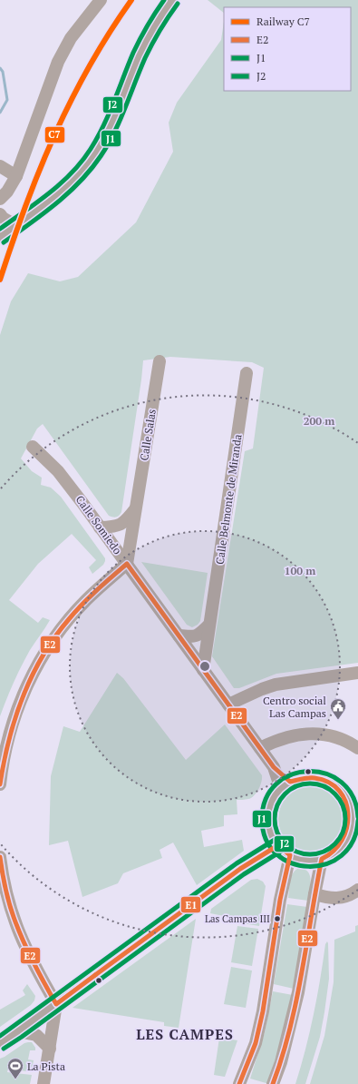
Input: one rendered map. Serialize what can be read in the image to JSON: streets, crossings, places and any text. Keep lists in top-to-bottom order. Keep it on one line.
{"streets":{"street":["Calle Salas","Calle Belmonte de Miranda","Calle Somiedo"]},"crossings":[["Calle Salas","Calle Somiedo"],["Calle Belmonte de Miranda","Calle Somiedo"]],"districts":["LES CAMPES"],"places":{"public building":["Centro social Las Campas"],"other":["Las Campas III"],"sports":["La Pista"]},"lines":["rail line C7","transit line J2","transit line J1","transit line E2","transit line E1"],"legend":["Railway C7","E2","J1","J2"],"rings":["200 m","100 m"]}
